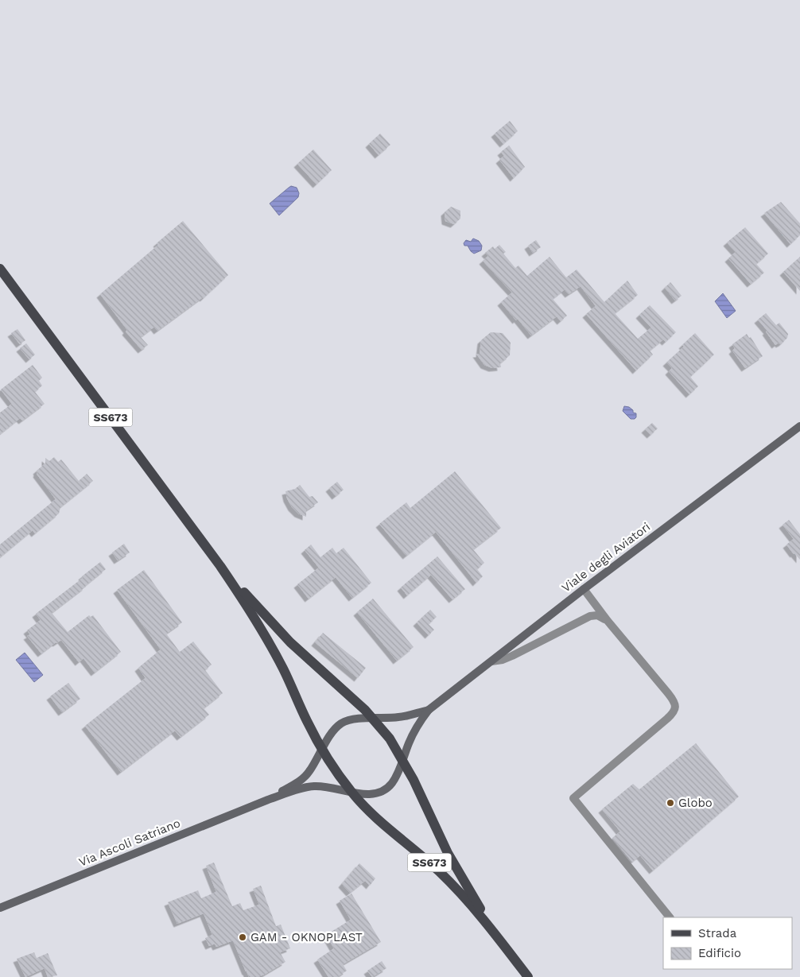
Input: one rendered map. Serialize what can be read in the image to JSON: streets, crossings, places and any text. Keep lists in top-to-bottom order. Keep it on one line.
{"streets":{"main road":["SS673","Viale degli Aviatori","Via Ascoli Satriano"]},"crossings":[["SS673","Viale degli Aviatori"],["SS673","Via Ascoli Satriano"],["Viale degli Aviatori","Via Ascoli Satriano"]],"places":["Globo","GAM - OKNOPLAST"],"legend":["Strada","Edificio"]}
